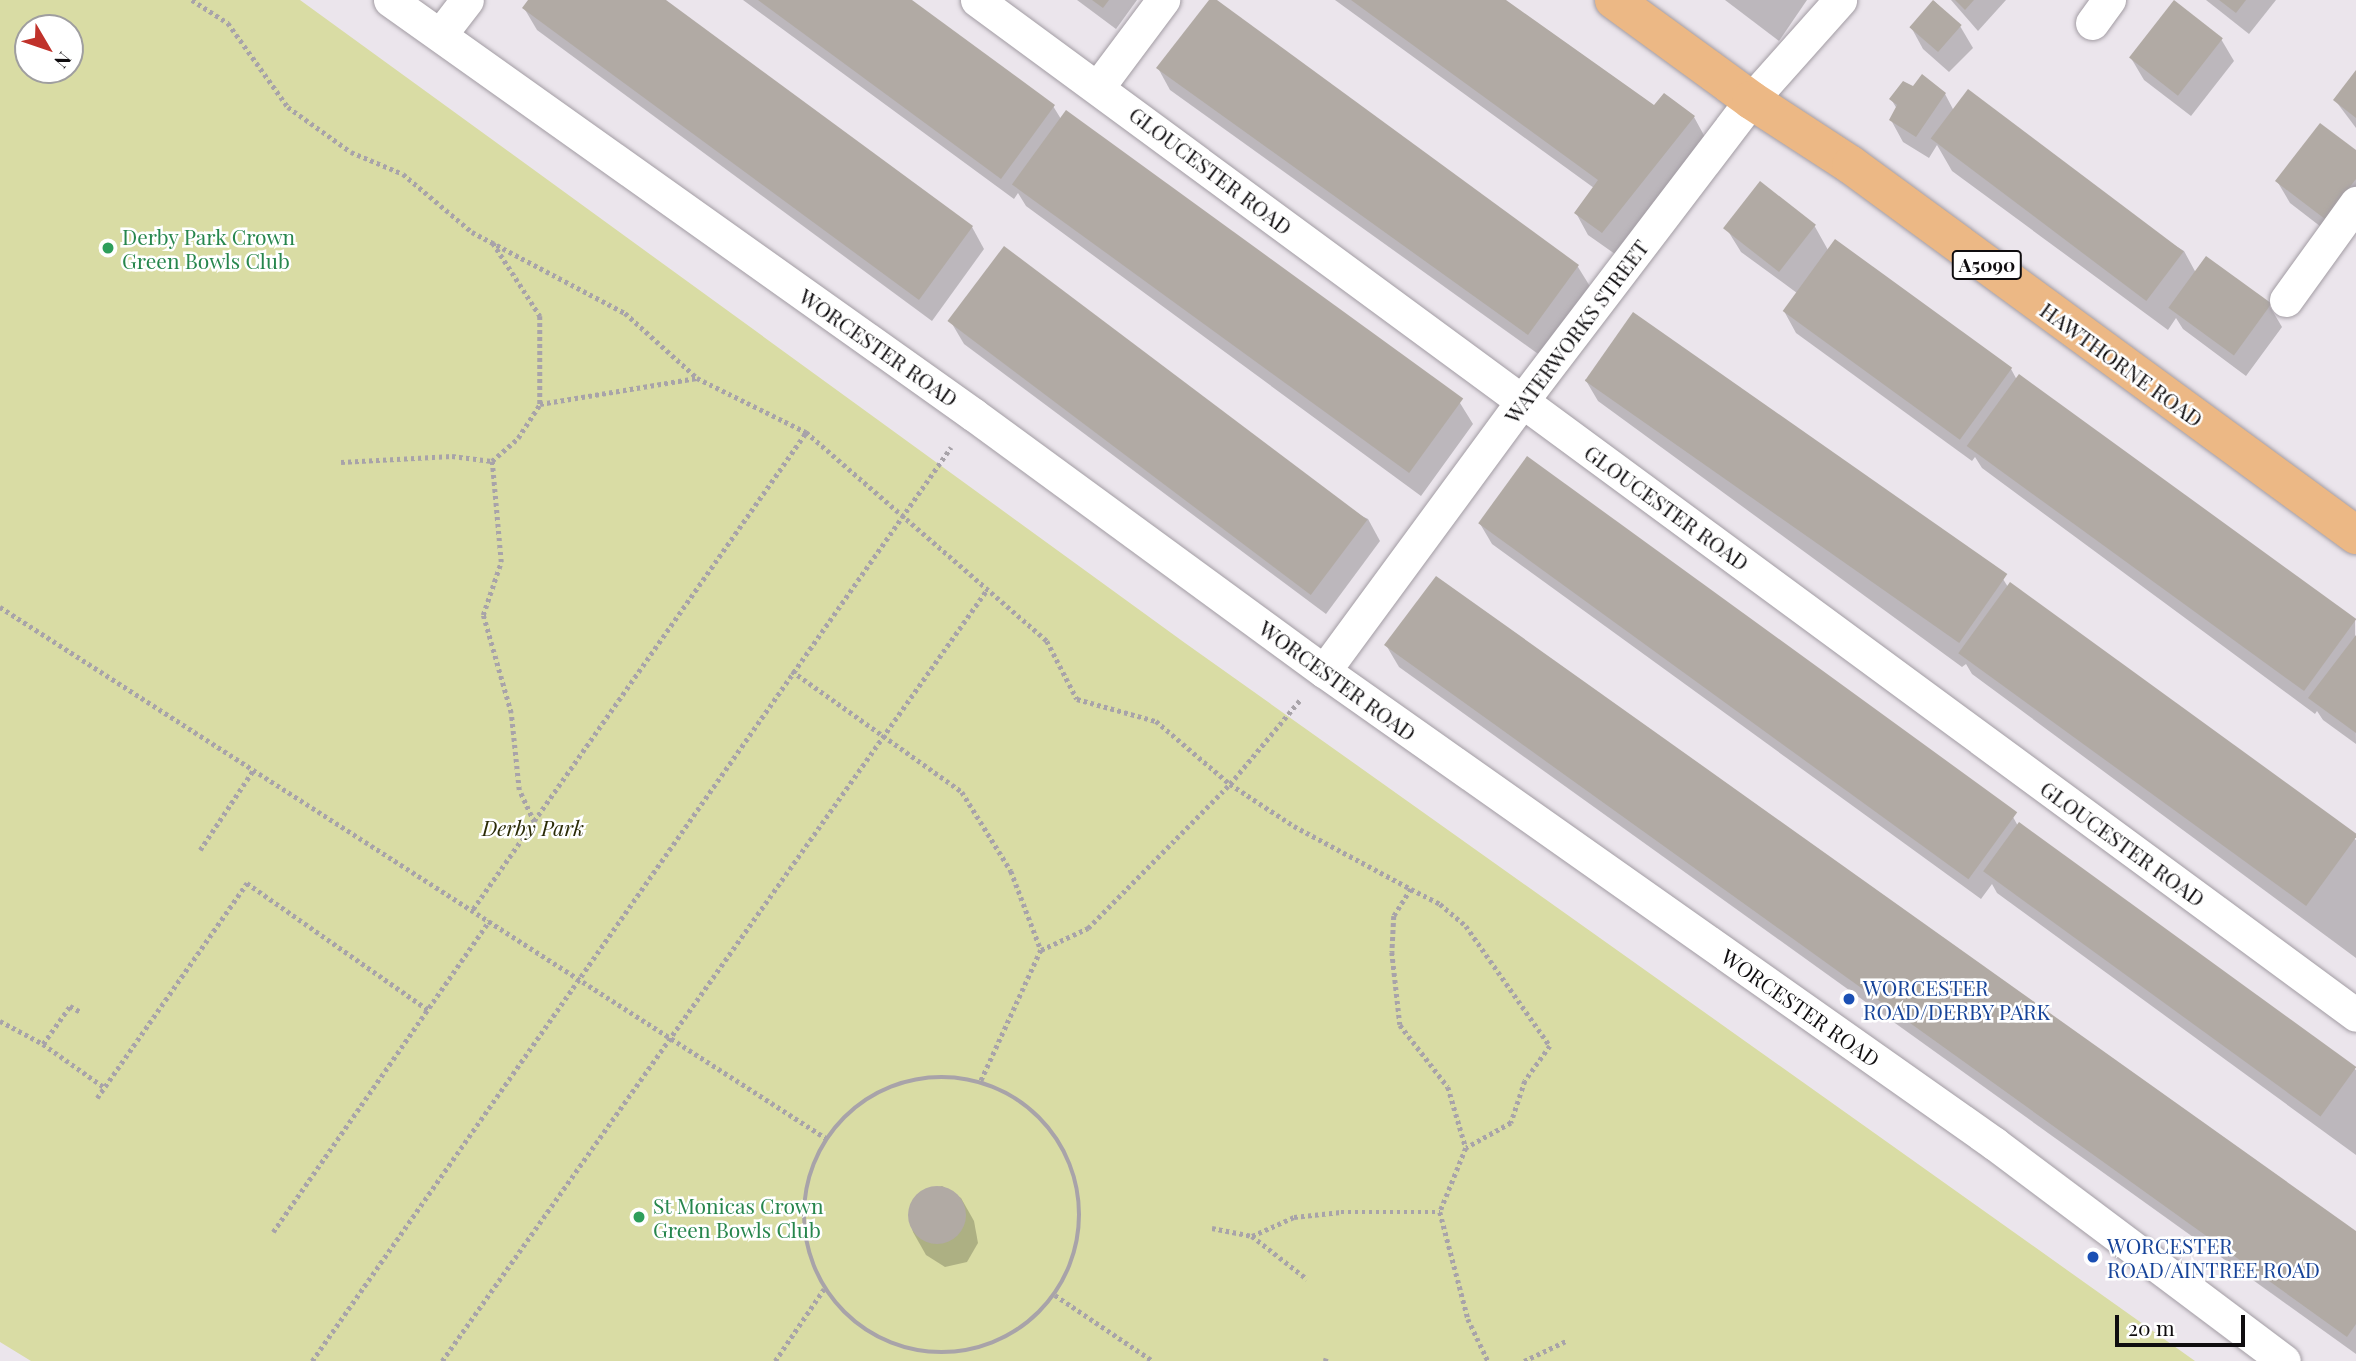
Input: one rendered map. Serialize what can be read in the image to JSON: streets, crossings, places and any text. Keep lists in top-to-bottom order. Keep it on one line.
{"streets":{"main road":["A5090","HAWTHORNE ROAD"],"street":["GLOUCESTER ROAD","WATERWORKS STREET","WORCESTER ROAD"]},"crossings":[["GLOUCESTER ROAD","WATERWORKS STREET"],["WATERWORKS STREET","WORCESTER ROAD"],["WATERWORKS STREET","HAWTHORNE ROAD"]],"parks":["Derby Park"],"places":["Derby Park Crown Green Bowls Club","WORCESTER ROAD/DERBY PARK","St Monicas Crown Green Bowls Club","WORCESTER ROAD/AINTREE ROAD"],"scale_bar":"20 m","north":"bottom right"}
